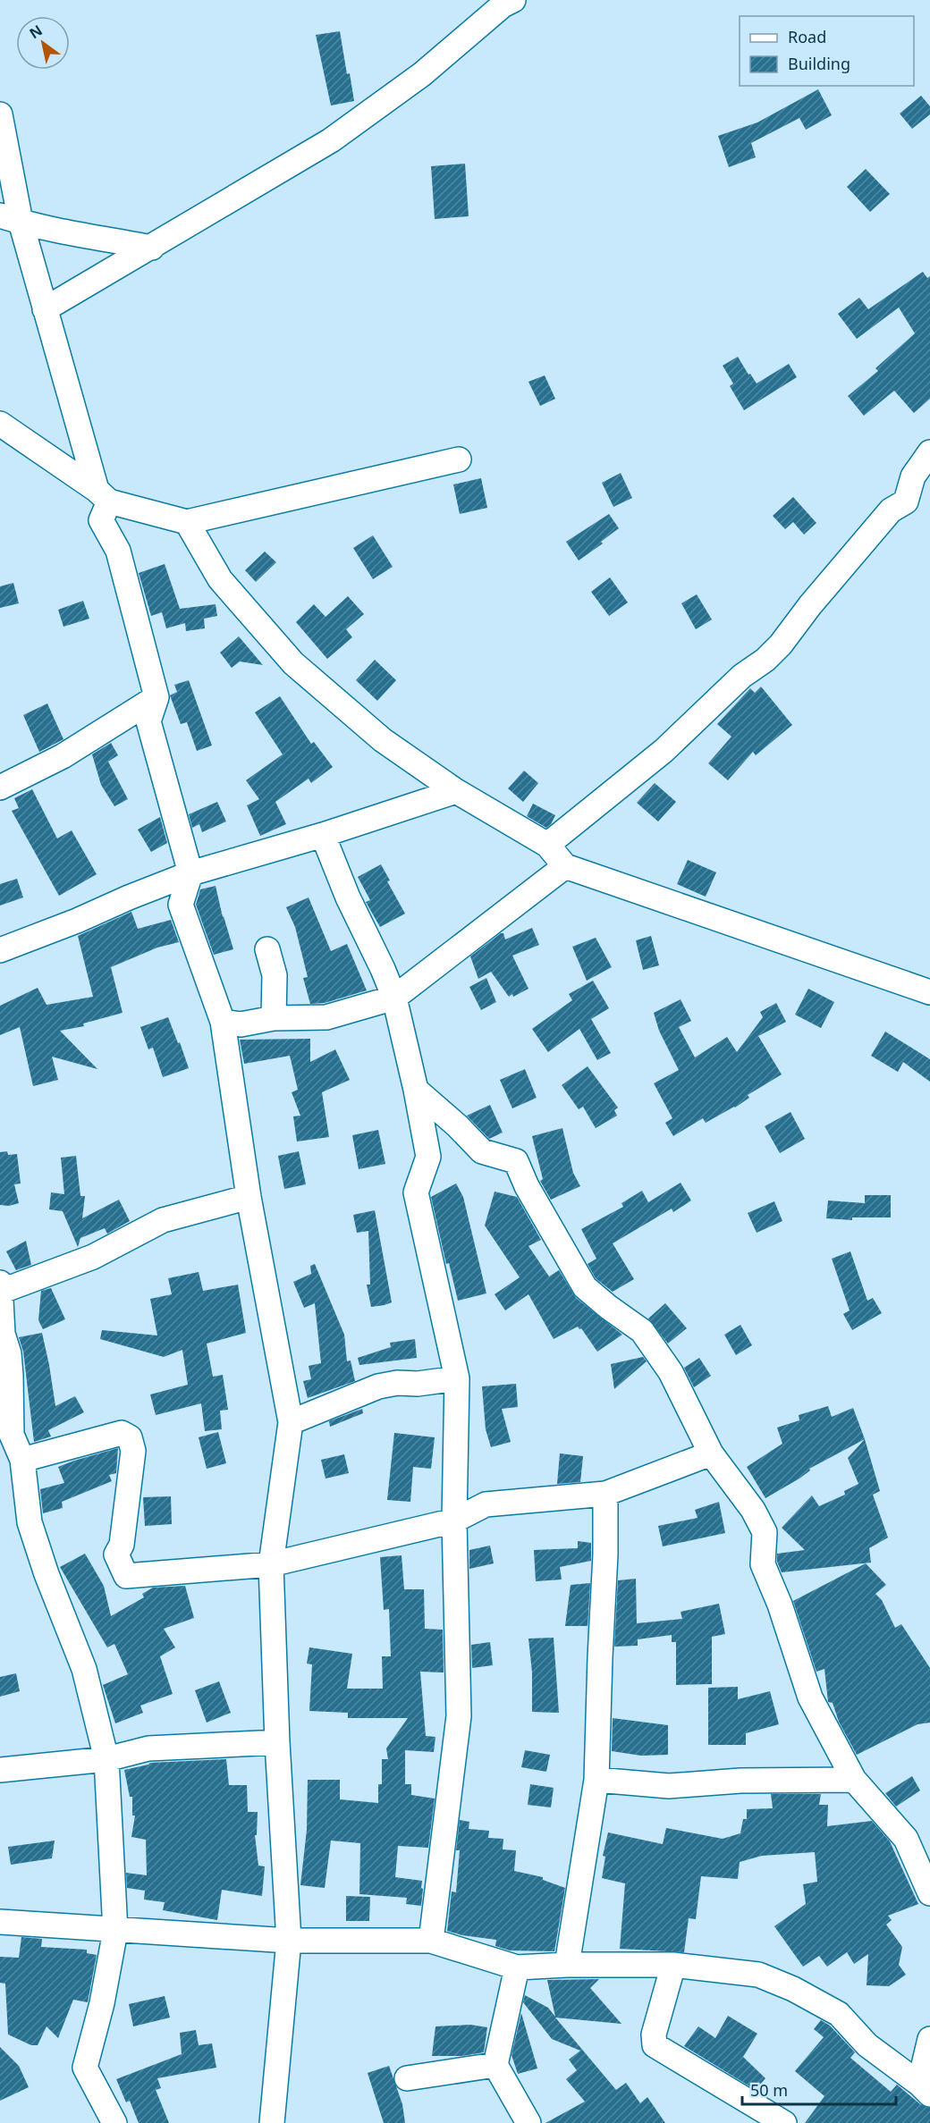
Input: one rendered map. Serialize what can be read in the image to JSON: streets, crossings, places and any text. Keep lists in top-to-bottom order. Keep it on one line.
{"legend":["Road","Building"],"scale_bar":"50 m","north":"top left"}
